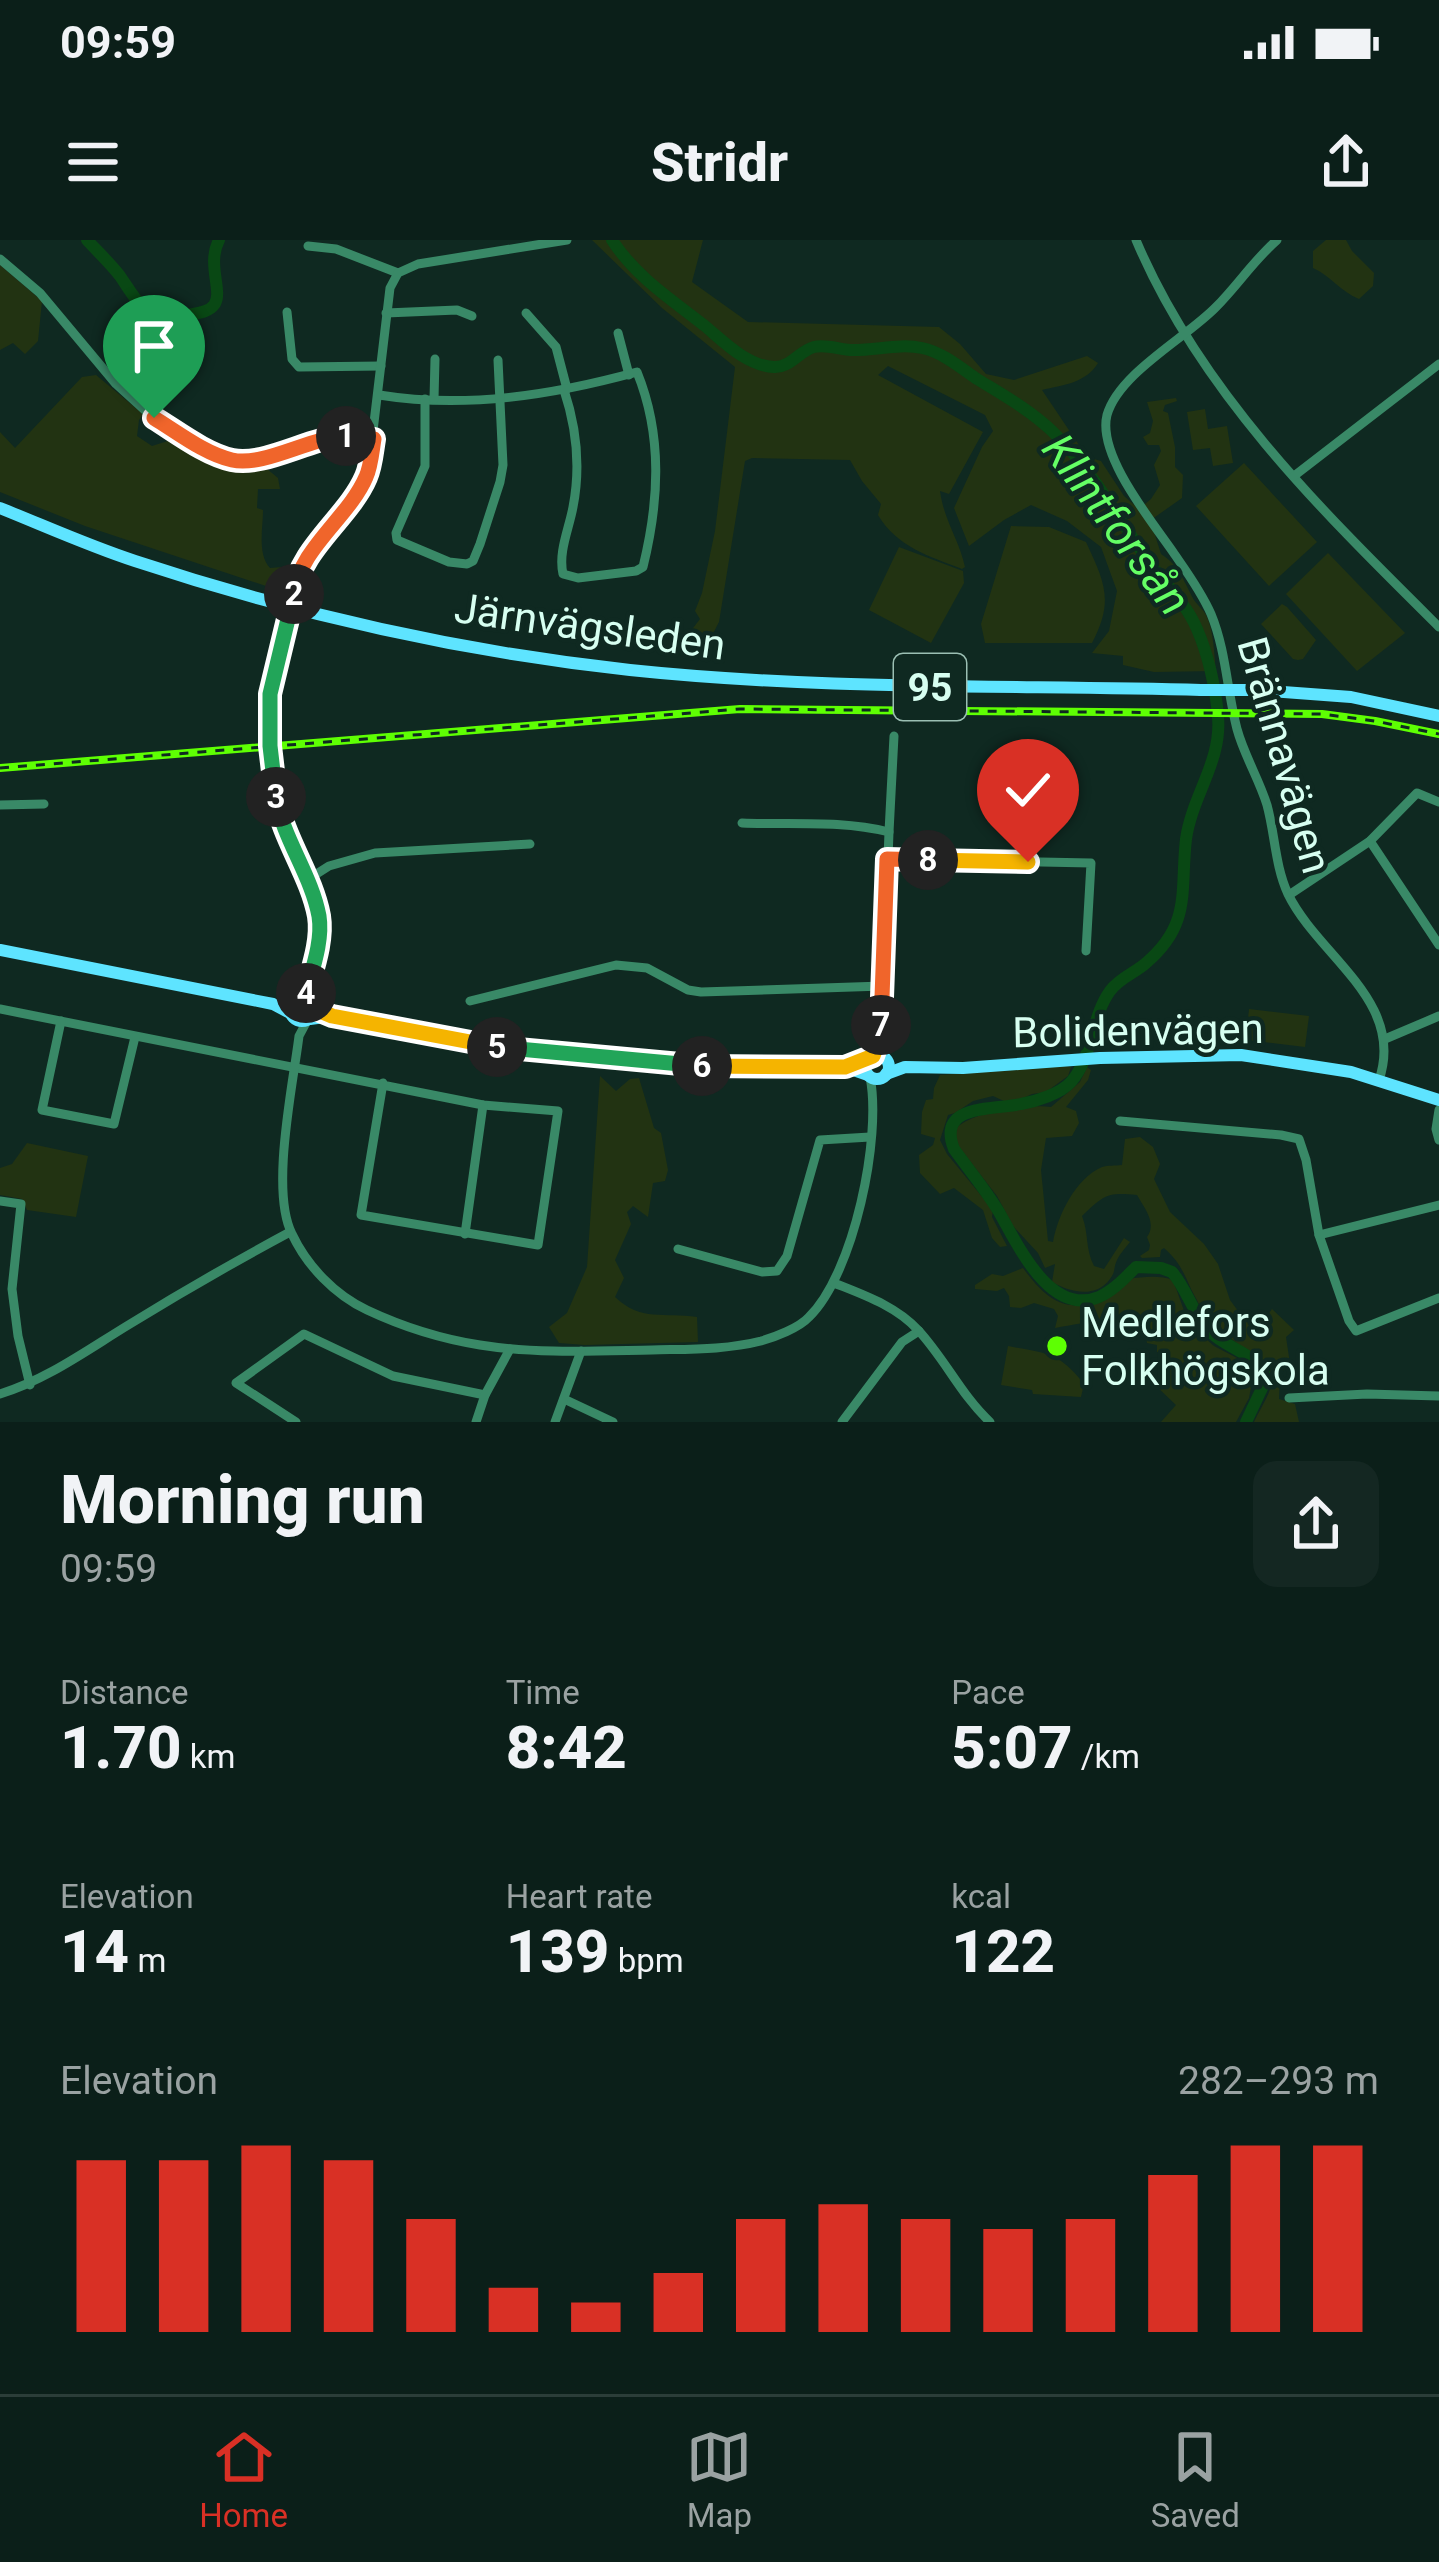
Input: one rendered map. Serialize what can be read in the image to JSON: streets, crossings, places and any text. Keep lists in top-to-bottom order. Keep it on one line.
{"streets":{"main road":["Järnvägsleden","95","Bolidenvägen"],"street":["Brännavägen"]},"water":["Klintforsån"],"places":["Medlefors Folkhögskola"],"page":{"status":"09:59","header":"Stridr","pins":["1","2","3","8","4","7","5","6"],"heading":["Morning run","09:59"],"stats":[["Distance","1.70 km"],["Time","8:42"],["Pace","5:07 /km"],["Elevation","14 m"],["Heart rate","139 bpm"],["kcal","122"]],"chart":["Elevation","282–293 m"],"tabs":["Home","Map","Saved"]}}
